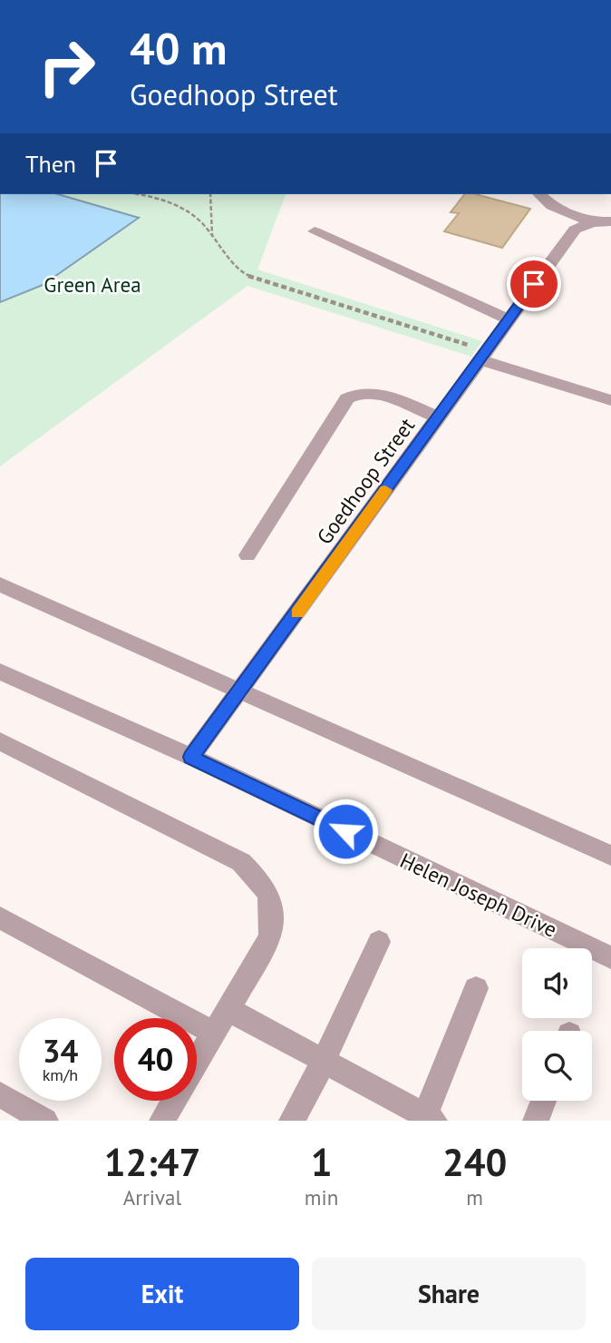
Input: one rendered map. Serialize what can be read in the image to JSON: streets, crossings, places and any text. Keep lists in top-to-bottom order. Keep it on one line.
{"streets":{"street":["Goedhoop Street","Helen Joseph Drive"]},"crossings":[["Goedhoop Street","Helen Joseph Drive"]],"parks":["Green Area"],"page":{"turn":["40 m","Goedhoop Street"],"then":"Then","speed":"34 km/h","limit":"40","eta":["12:47","Arrival","1","min","240","m"],"buttons":["Exit","Share"]}}
